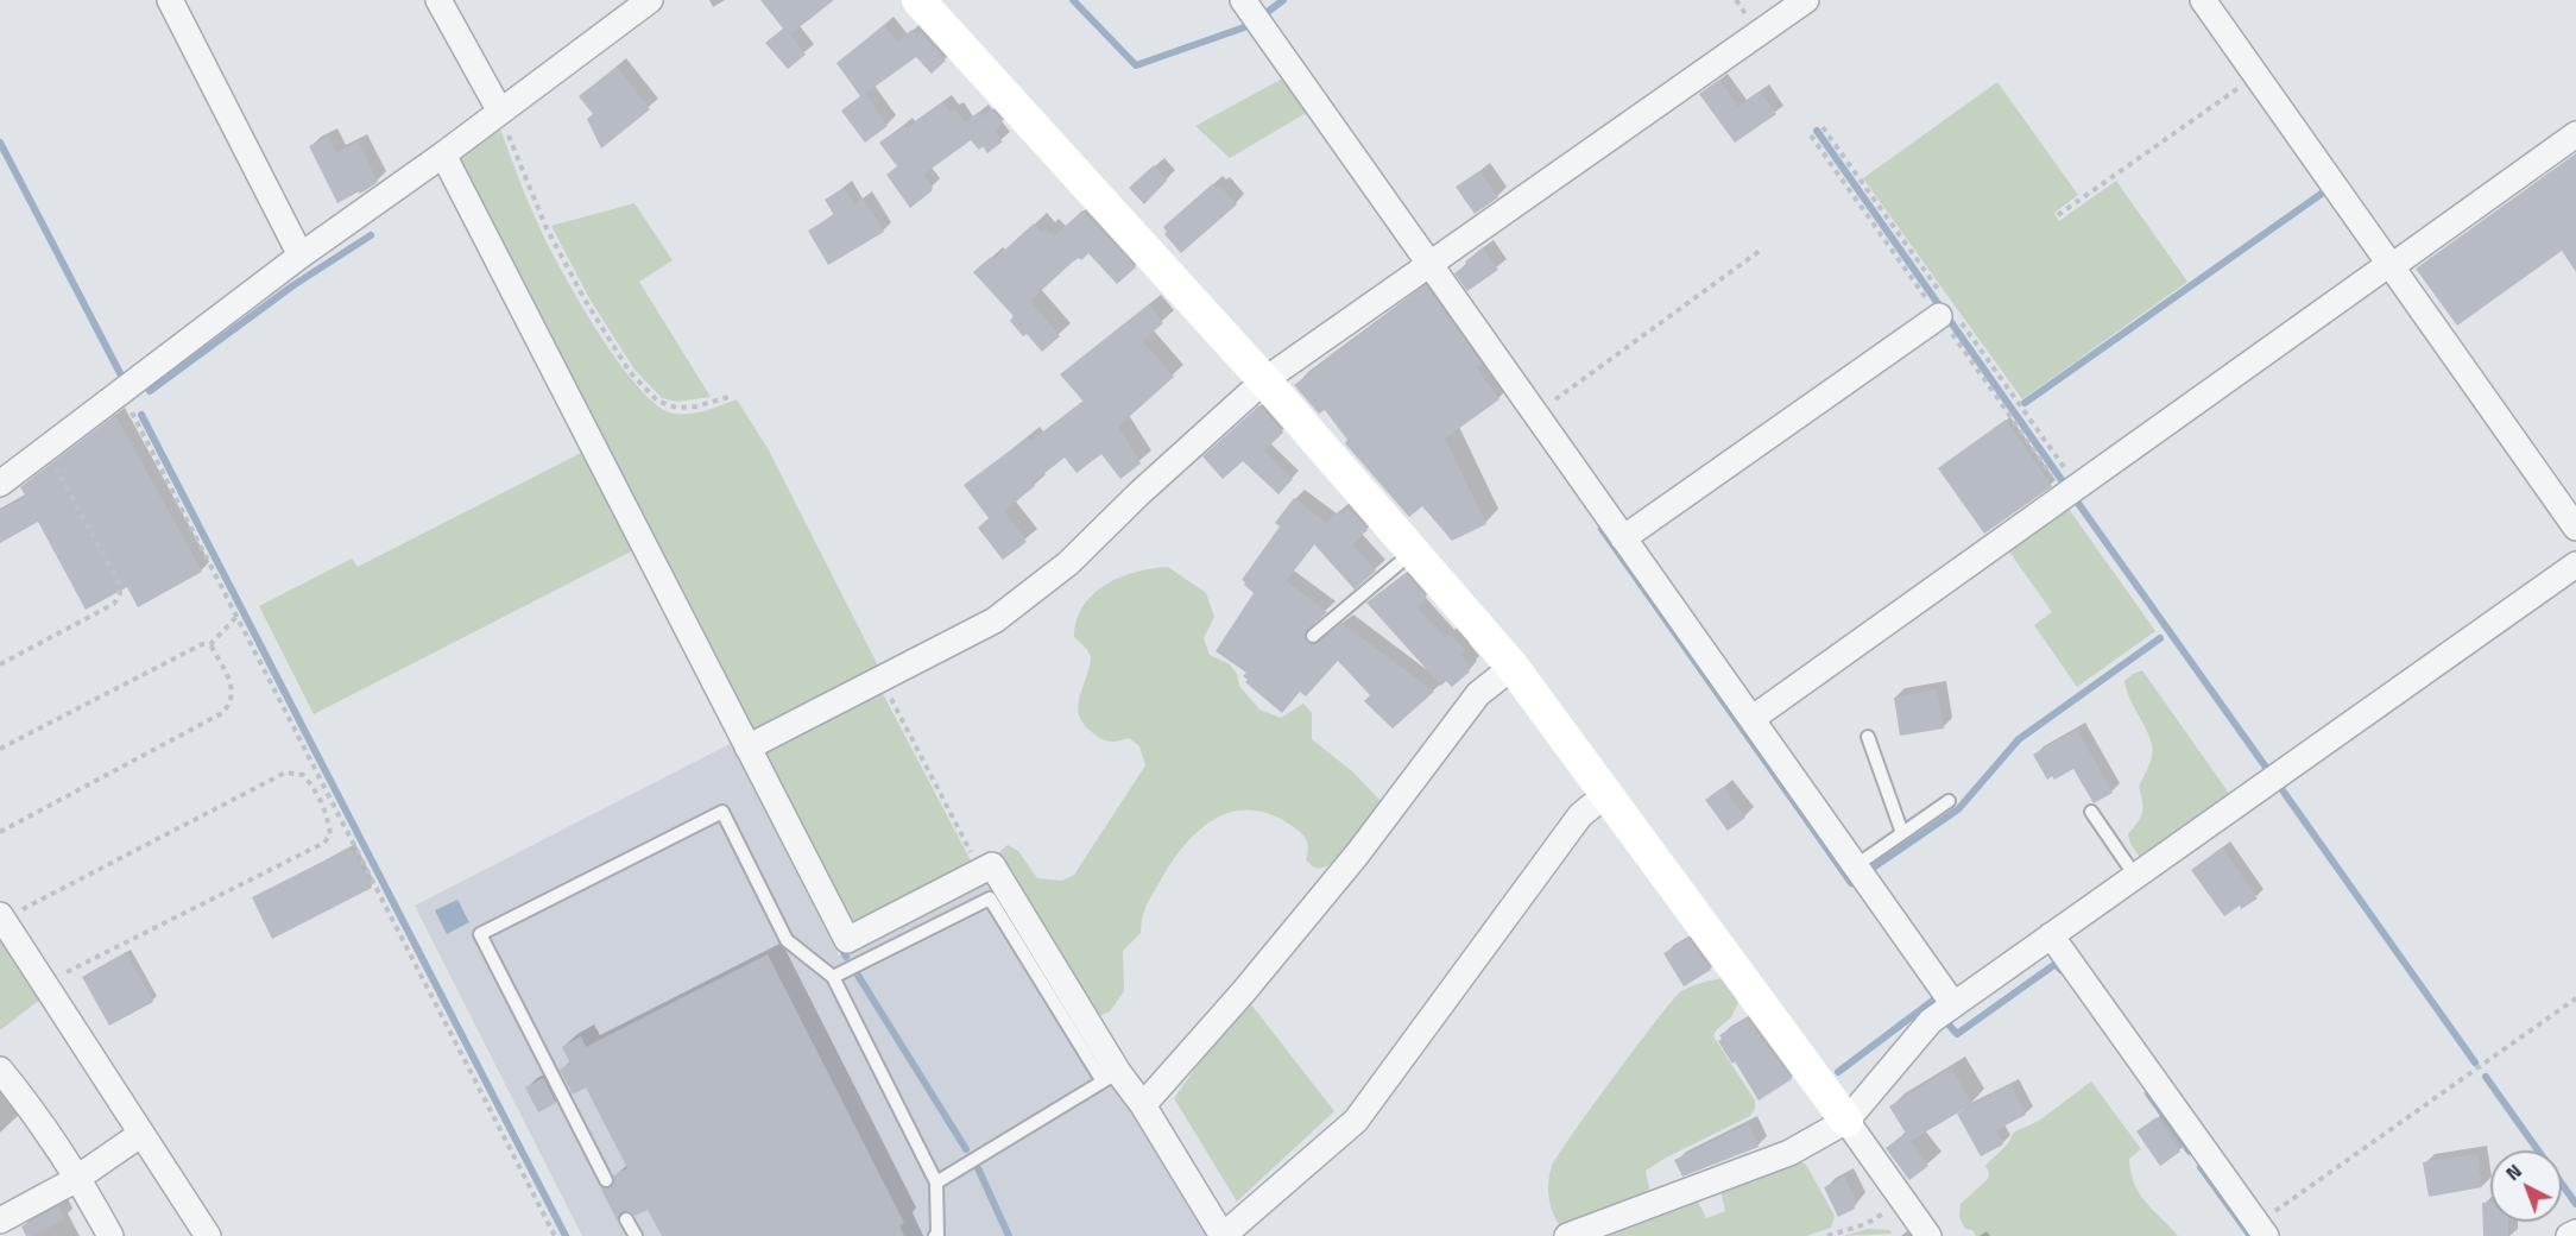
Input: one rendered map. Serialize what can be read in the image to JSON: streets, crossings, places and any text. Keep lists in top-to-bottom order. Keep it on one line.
{"north":"top left"}
